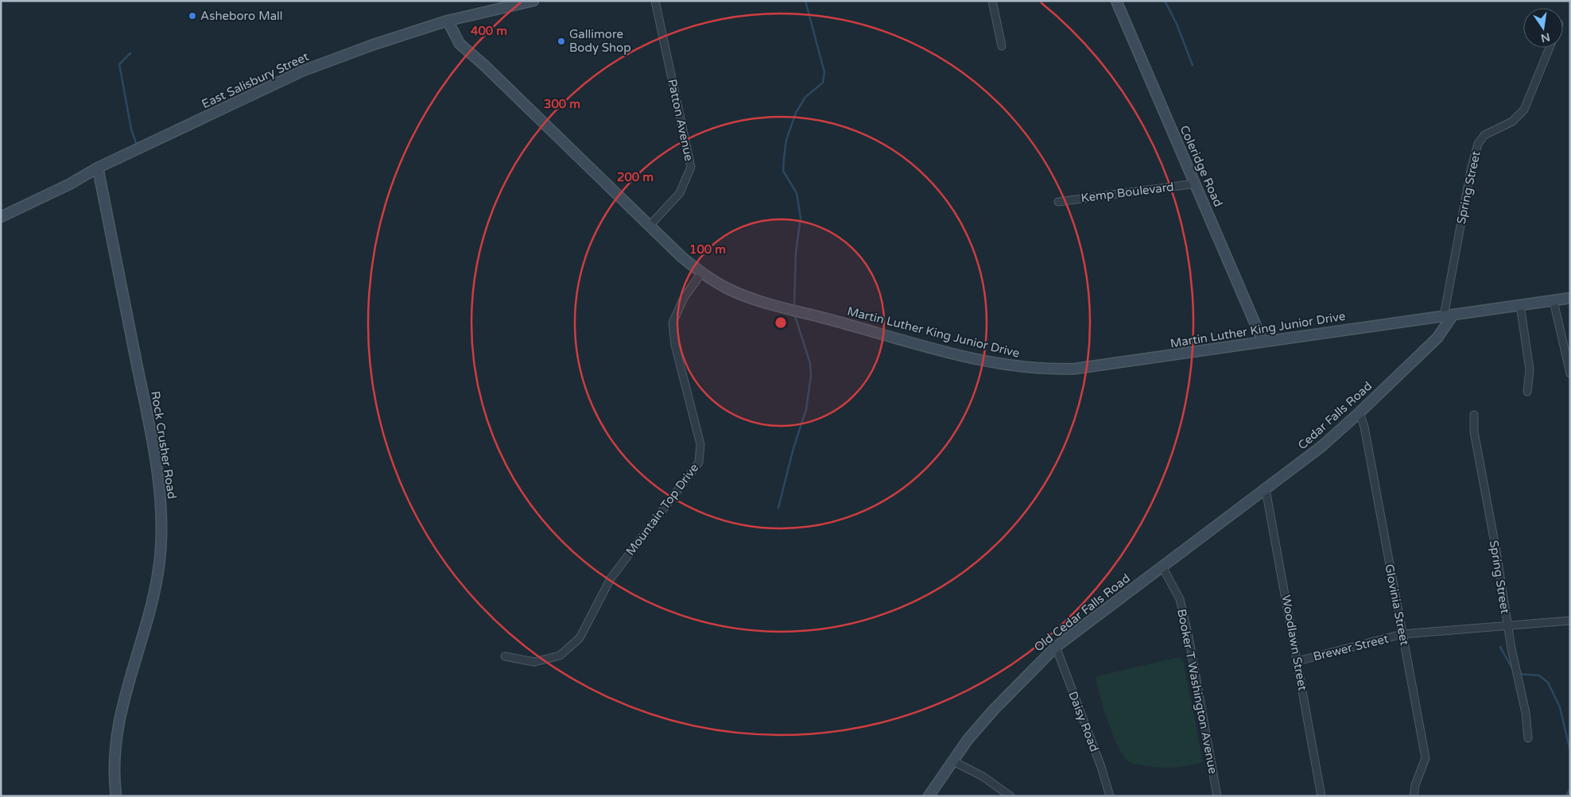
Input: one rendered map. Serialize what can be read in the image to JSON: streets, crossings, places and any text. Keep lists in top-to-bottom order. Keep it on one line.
{"streets":{"street":["East Salisbury Street","Patton Avenue","Coleridge Road","Spring Street","Kemp Boulevard","Martin Luther King Junior Drive","Cedar Falls Road","Rock Crusher Road","Mountain Top Drive","Glovinia Street","Old Cedar Falls Road","Woodlawn Street","Brewer Street","Booker T Washington Avenue","Daisy Road"]},"crossings":[["East Salisbury Street","Martin Luther King Junior Drive"],["East Salisbury Street","Rock Crusher Road"],["Patton Avenue","Martin Luther King Junior Drive"],["Coleridge Road","Kemp Boulevard"],["Coleridge Road","Martin Luther King Junior Drive"],["Spring Street","Martin Luther King Junior Drive"],["Spring Street","Cedar Falls Road"],["Spring Street","Brewer Street"],["Martin Luther King Junior Drive","Cedar Falls Road"],["Martin Luther King Junior Drive","Mountain Top Drive"],["Cedar Falls Road","Glovinia Street"],["Cedar Falls Road","Old Cedar Falls Road"],["Cedar Falls Road","Woodlawn Street"],["Glovinia Street","Brewer Street"],["Old Cedar Falls Road","Booker T Washington Avenue"],["Old Cedar Falls Road","Daisy Road"],["Woodlawn Street","Brewer Street"]],"places":["Asheboro Mall","Gallimore Body Shop"],"north":"bottom","rings":["400 m","300 m","200 m","100 m"]}
